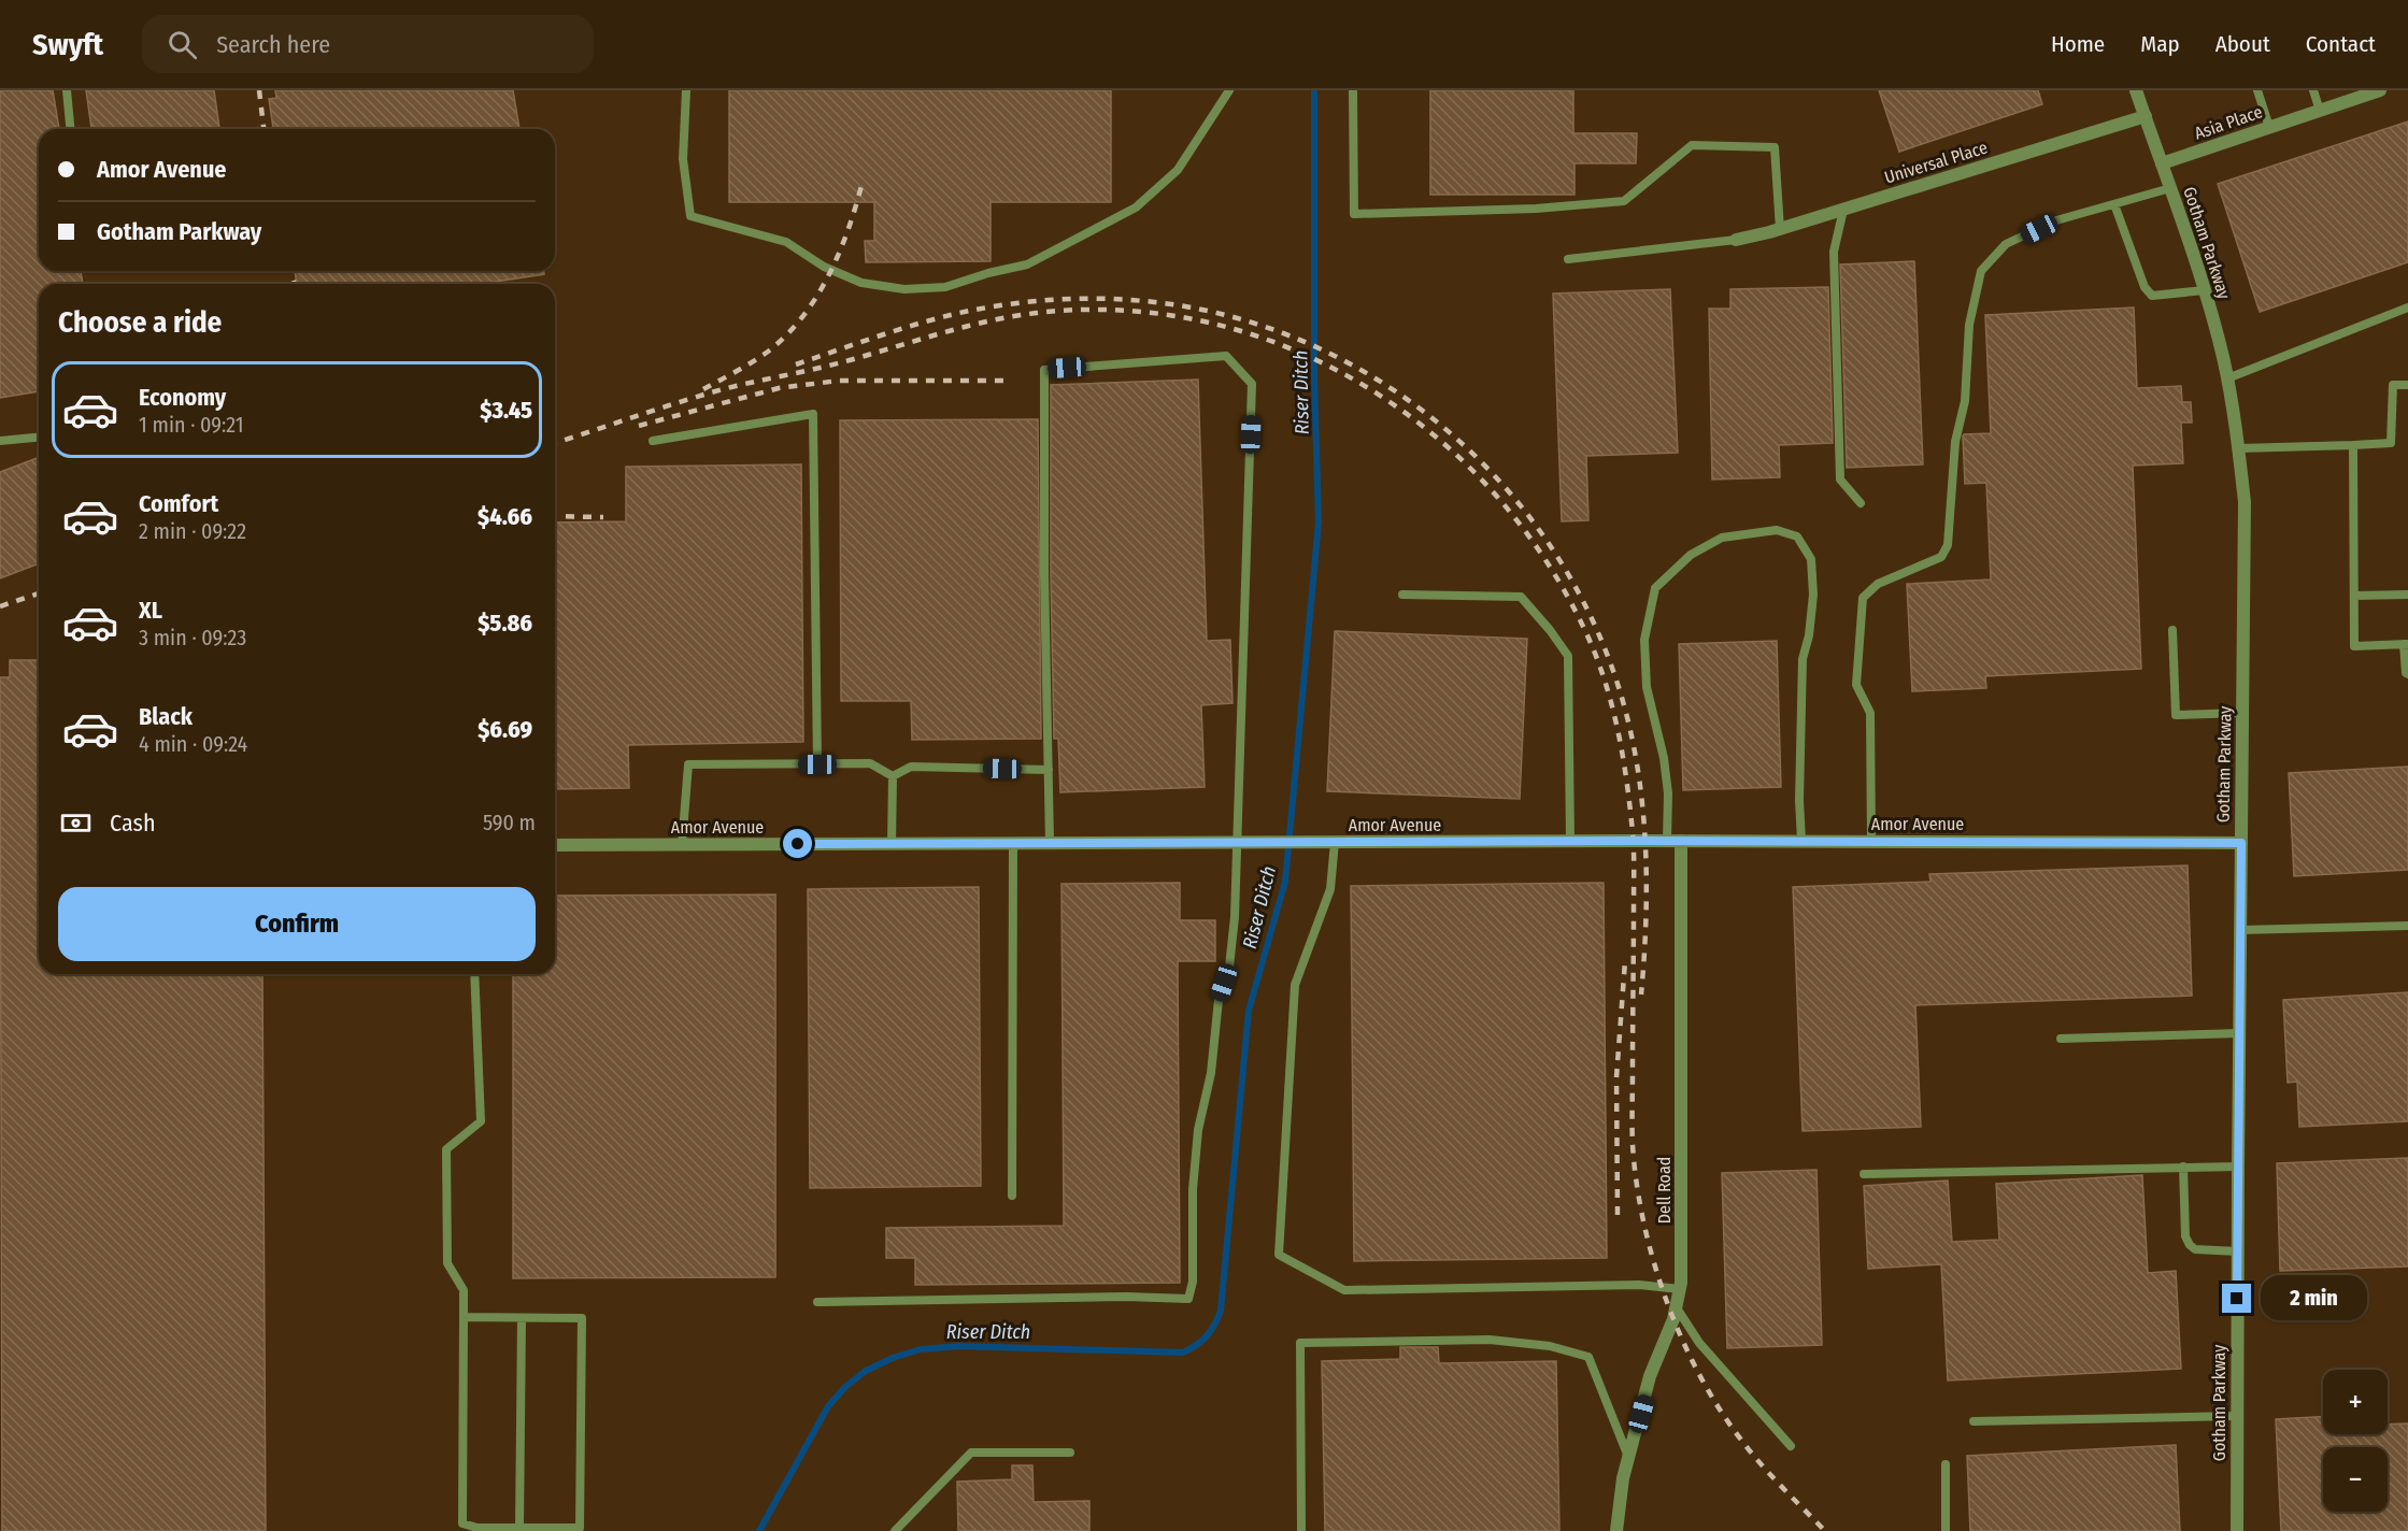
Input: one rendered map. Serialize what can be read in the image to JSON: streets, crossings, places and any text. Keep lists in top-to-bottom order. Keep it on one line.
{"streets":{"street":["Asia Place","Universal Place","Gotham Parkway","Amor Avenue","Dell Road"]},"crossings":[["Asia Place","Gotham Parkway"],["Universal Place","Gotham Parkway"],["Gotham Parkway","Amor Avenue"],["Amor Avenue","Dell Road"]],"water":["Riser Ditch"],"page":{"header":"Swyft","search":"Search here","nav":["Home","Map","About","Contact"],"banner":["Amor Avenue","Gotham Parkway"],"heading":"Choose a ride","list":[{"name":"Economy","note":"1 min · 09:21","value":"$3.45"},{"name":"Comfort","note":"2 min · 09:22","value":"$4.66"},{"name":"XL","note":"3 min · 09:23","value":"$5.86"},{"name":"Black","note":"4 min · 09:24","value":"$6.69"}],"pay":["Cash","590 m"],"buttons":"Confirm","bubble":"2 min","map_buttons":["+","−"]}}
